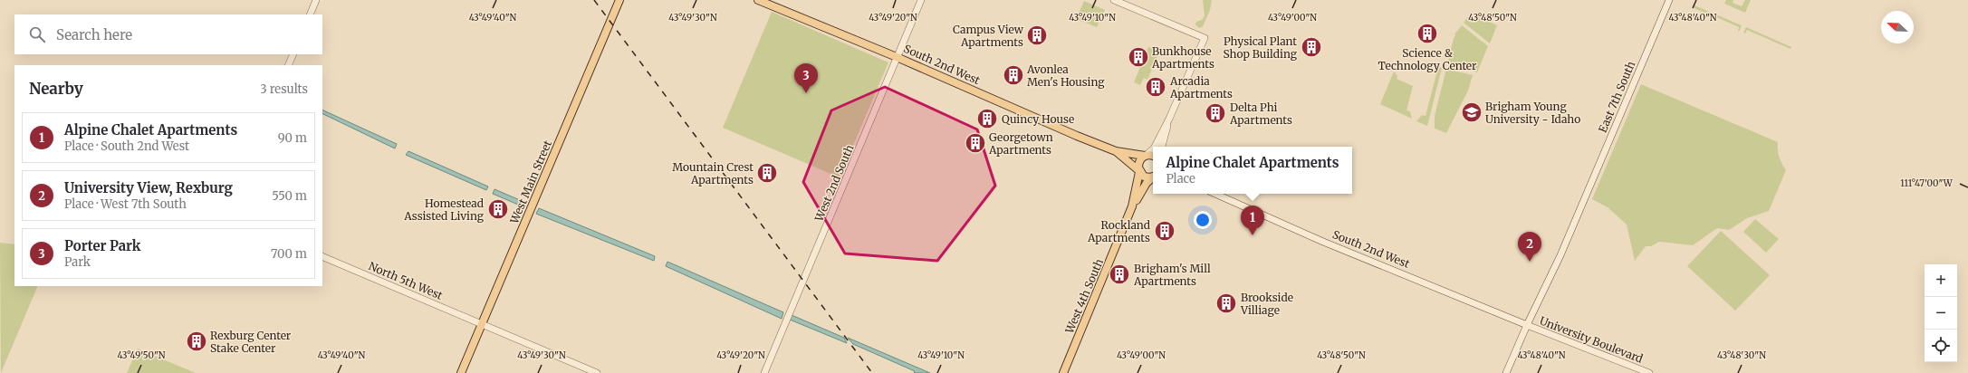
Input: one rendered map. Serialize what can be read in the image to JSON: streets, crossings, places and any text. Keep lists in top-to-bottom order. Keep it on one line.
{"streets":{"main road":["South 2nd West","West Main Street","West 4th South"],"street":["East 7th South","West 2nd South","North 5th West","University Boulevard"]},"crossings":[["South 2nd West","East 7th South"],["South 2nd West","West 2nd South"],["South 2nd West","West 4th South"],["South 2nd West","University Boulevard"],["East 7th South","University Boulevard"],["West Main Street","North 5th West"]],"places":{"building":["Science & Technology Center","Campus View Apartments","Physical Plant Shop Building","Bunkhouse Apartments","Avonlea Men's Housing","Arcadia Apartments","Delta Phi Apartments","Quincy House","Georgetown Apartments","Mountain Crest Apartments","Homestead Assisted Living","Rockland Apartments","Brigham's Mill Apartments","Brookside Villiage","Rexburg Center Stake Center"],"school or university":["Brigham Young University - Idaho"]},"north":"top left","page":{"search":"Search here","pins":["3","1","2"],"heading":["Nearby","3 results"],"list":[{"mark":"1","name":"Alpine Chalet Apartments","note":"Place · South 2nd West","value":"90 m"},{"mark":"2","name":"University View, Rexburg","note":"Place · West 7th South","value":"550 m"},{"mark":"3","name":"Porter Park","note":"Park","value":"700 m"}],"popup":["Alpine Chalet Apartments","Place"],"map_buttons":["+","−"]},"coordinates":["43°49'40\"N","43°49'30\"N","43°49'20\"N","43°49'10\"N","43°49'00\"N","43°48'50\"N","43°48'40\"N","111°47'00\"W","43°49'50\"N","43°48'30\"N"]}
